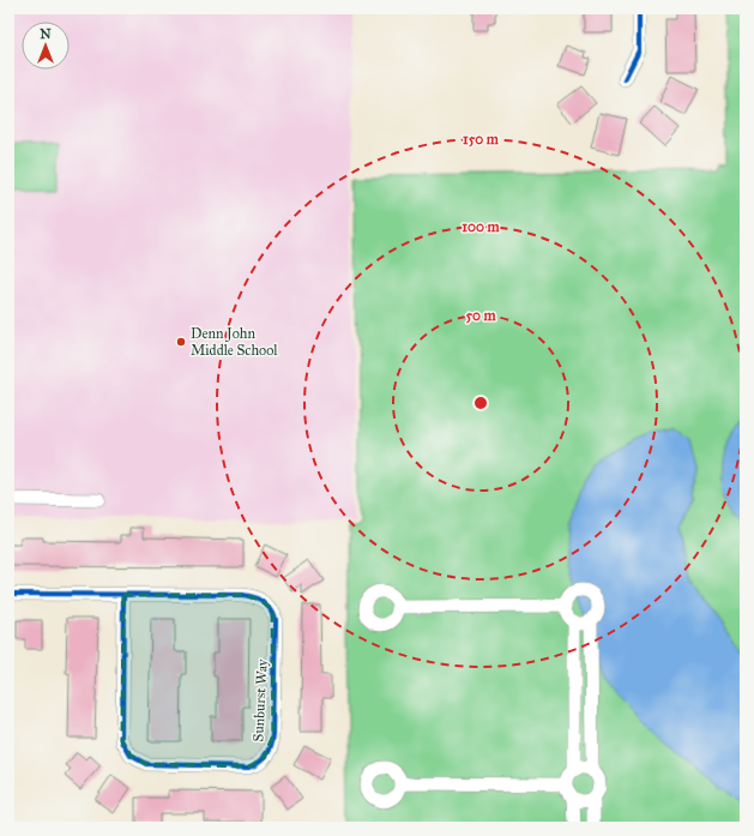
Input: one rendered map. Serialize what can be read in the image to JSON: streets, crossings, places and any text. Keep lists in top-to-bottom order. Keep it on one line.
{"streets":{"street":["Sunburst Way"]},"places":["Denn John Middle School"],"north":"top","rings":["150 m","100 m","50 m"]}
